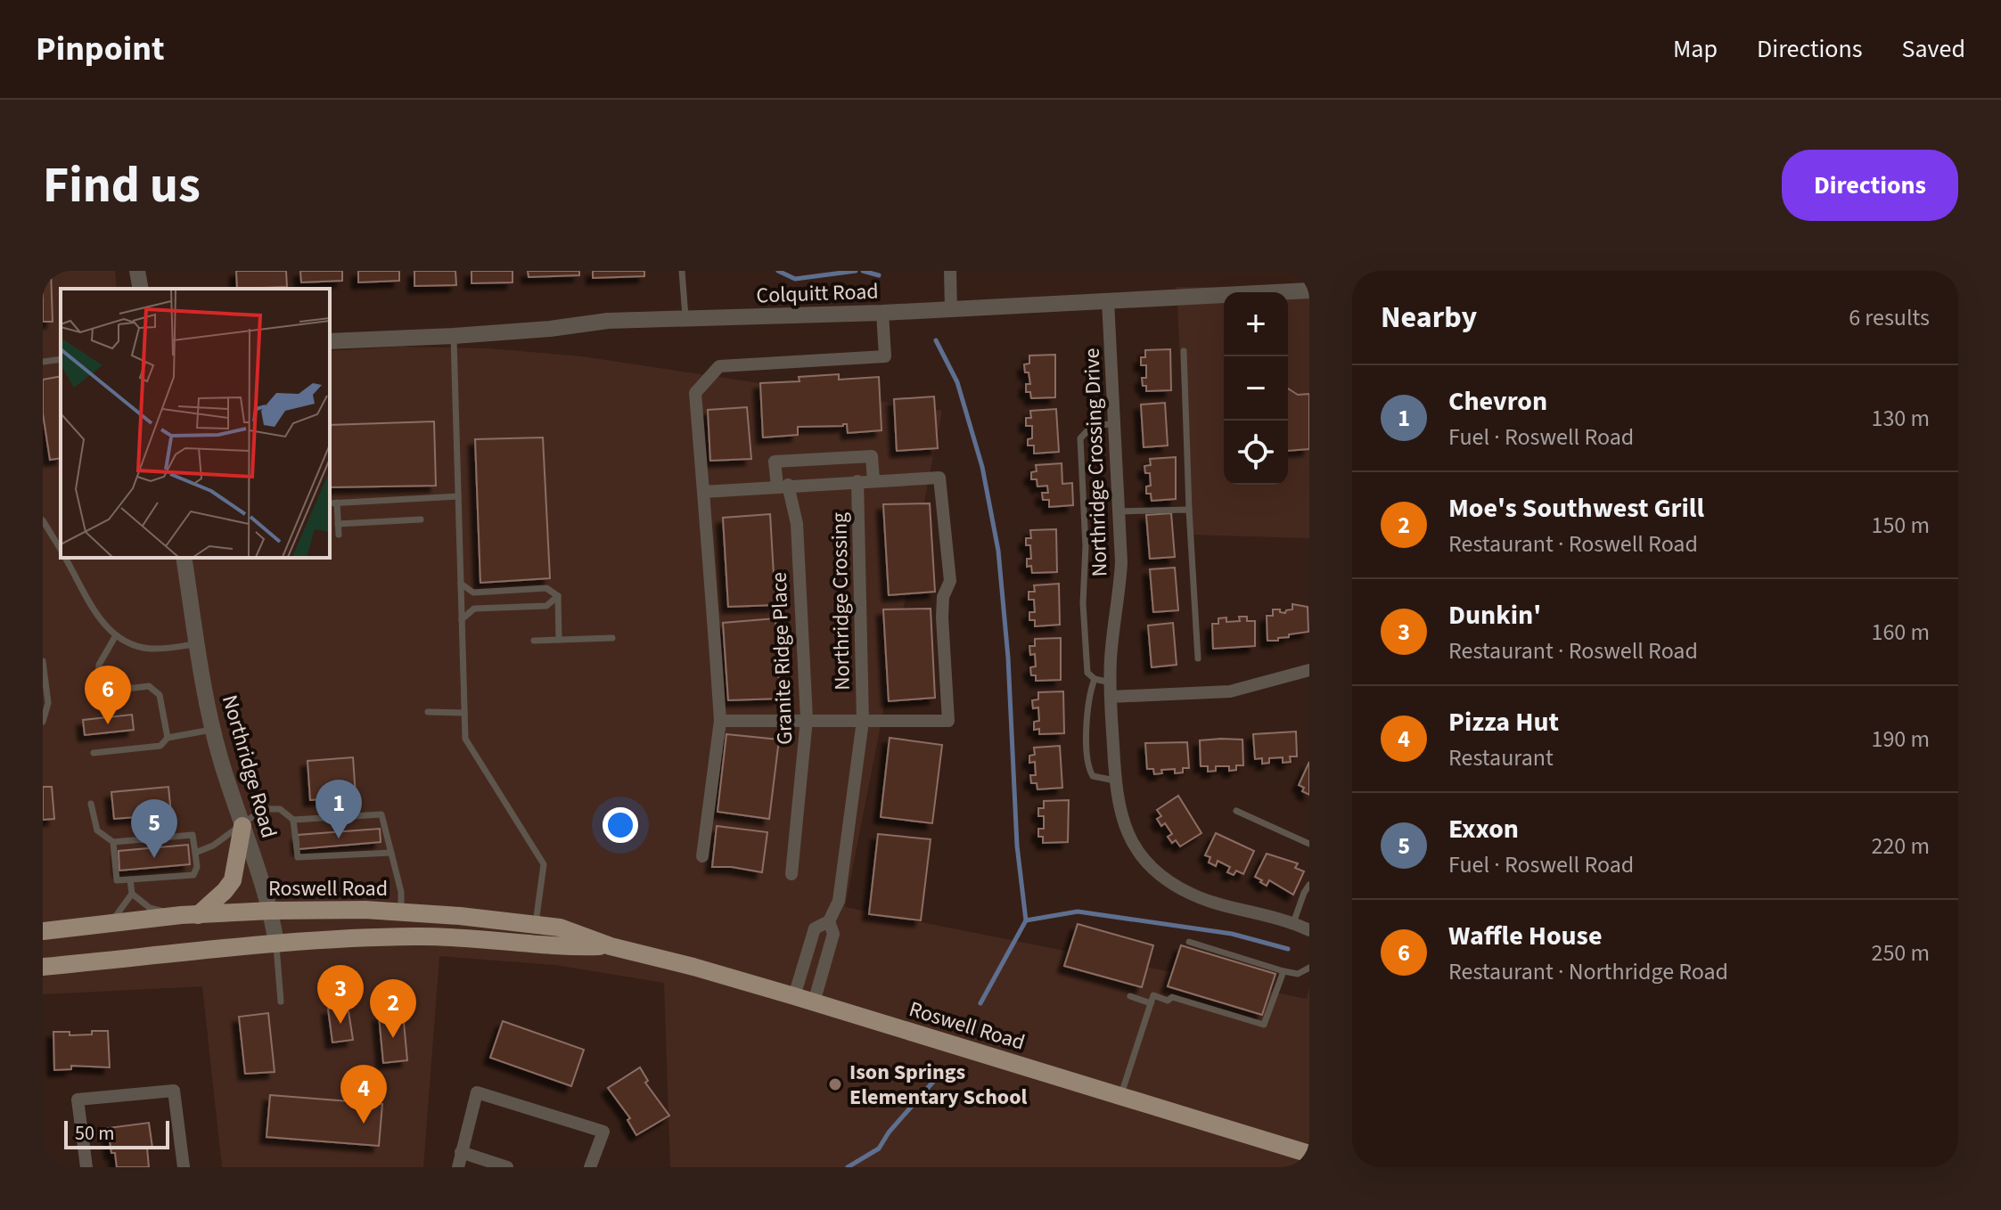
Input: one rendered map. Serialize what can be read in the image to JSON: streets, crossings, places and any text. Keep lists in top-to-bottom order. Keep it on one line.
{"streets":{"main road":["Roswell Road"],"street":["Colquitt Road","Northridge Crossing Drive","Northridge Crossing","Granite Ridge Place","Northridge Road"]},"crossings":[["Colquitt Road","Northridge Crossing Drive"],["Northridge Crossing","Granite Ridge Place"],["Northridge Crossing","Roswell Road"],["Northridge Road","Roswell Road"]],"places":["Ison Springs Elementary School"],"scale_bar":"50 m","page":{"header":"Pinpoint","nav":["Map","Directions","Saved"],"buttons":"Directions","title":"Find us","heading":["Nearby","6 results"],"map_buttons":["+","−"],"list":[{"mark":"1","name":"Chevron","note":"Fuel · Roswell Road","value":"130 m"},{"mark":"2","name":"Moe's Southwest Grill","note":"Restaurant · Roswell Road","value":"150 m"},{"mark":"3","name":"Dunkin'","note":"Restaurant · Roswell Road","value":"160 m"},{"mark":"4","name":"Pizza Hut","note":"Restaurant","value":"190 m"},{"mark":"5","name":"Exxon","note":"Fuel · Roswell Road","value":"220 m"},{"mark":"6","name":"Waffle House","note":"Restaurant · Northridge Road","value":"250 m"}],"pins":["6","1","5","3","2","4"],"scale":"50 m"}}
